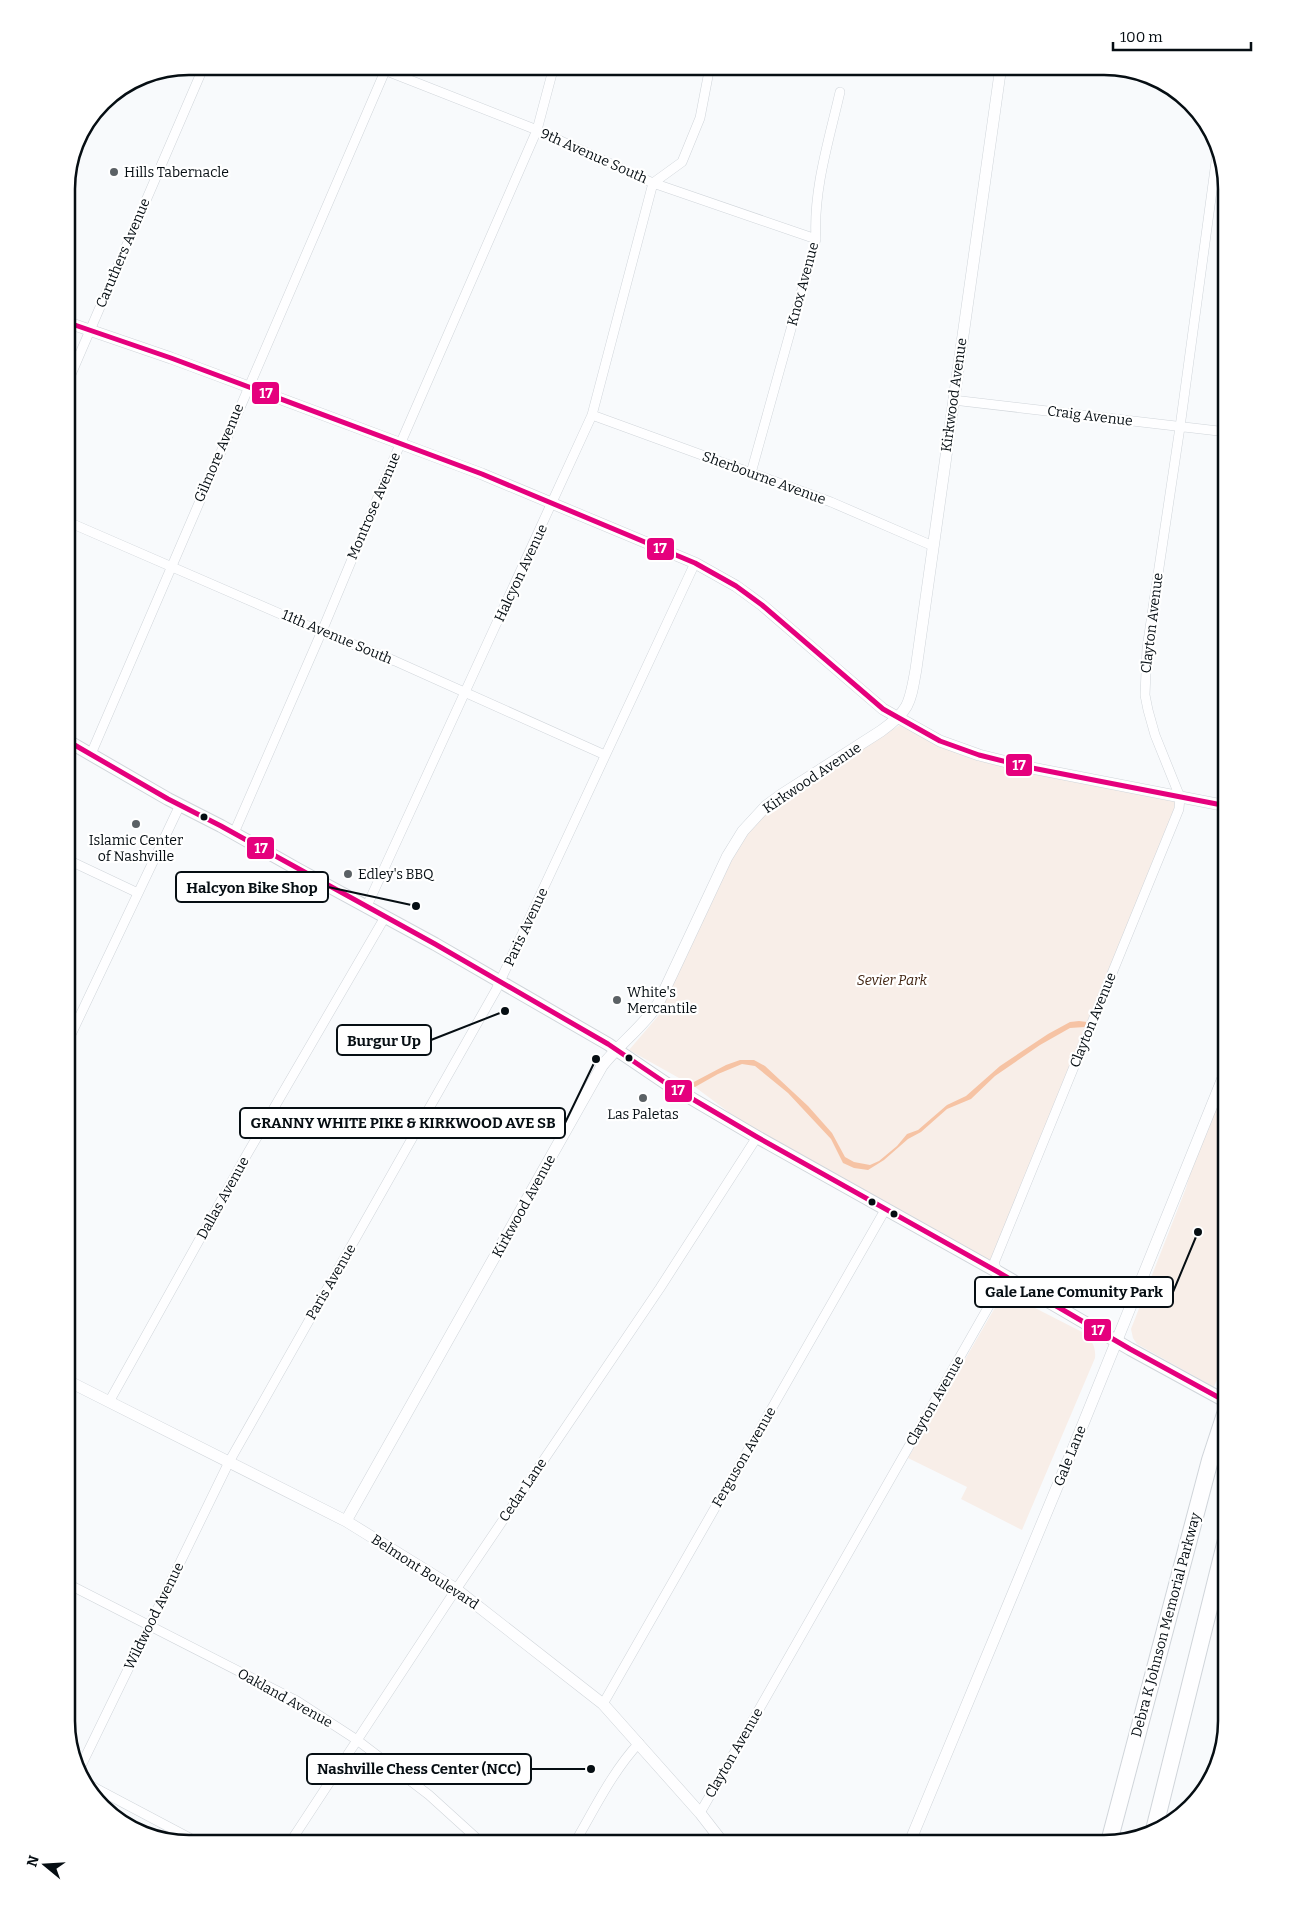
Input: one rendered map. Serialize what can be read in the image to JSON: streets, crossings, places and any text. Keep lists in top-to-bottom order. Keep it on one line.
{"streets":{"highway":["Debra K Johnson Memorial Parkway"],"street":["9th Avenue South","Caruthers Avenue","Knox Avenue","Kirkwood Avenue","Craig Avenue","Gilmore Avenue","Sherbourne Avenue","Montrose Avenue","Halcyon Avenue","Clayton Avenue","11th Avenue South","Paris Avenue","Dallas Avenue","Gale Lane","Ferguson Avenue","Cedar Lane","Belmont Boulevard","Wildwood Avenue","Oakland Avenue"]},"crossings":[["9th Avenue South","Knox Avenue"],["9th Avenue South","Montrose Avenue"],["9th Avenue South","Halcyon Avenue"],["Knox Avenue","Sherbourne Avenue"],["Kirkwood Avenue","Craig Avenue"],["Kirkwood Avenue","Sherbourne Avenue"],["Kirkwood Avenue","Belmont Boulevard"],["Craig Avenue","Clayton Avenue"],["Gilmore Avenue","11th Avenue South"],["Sherbourne Avenue","Halcyon Avenue"],["Montrose Avenue","11th Avenue South"],["Halcyon Avenue","11th Avenue South"],["Clayton Avenue","Belmont Boulevard"],["11th Avenue South","Paris Avenue"],["Paris Avenue","Belmont Boulevard"],["Paris Avenue","Wildwood Avenue"],["Dallas Avenue","Belmont Boulevard"],["Ferguson Avenue","Belmont Boulevard"],["Cedar Lane","Belmont Boulevard"],["Cedar Lane","Oakland Avenue"],["Belmont Boulevard","Wildwood Avenue"],["Wildwood Avenue","Oakland Avenue"]],"parks":["Sevier Park"],"places":["Hills Tabernacle","Islamic Center of Nashville","Edley's BBQ","Halcyon Bike Shop","White's Mercantile","Burgur Up","GRANNY WHITE PIKE & KIRKWOOD AVE SB","Las Paletas","Gale Lane Comunity Park","Nashville Chess Center (NCC)"],"lines":["transit line 17"],"scale_bar":"100 m","north":"left"}
